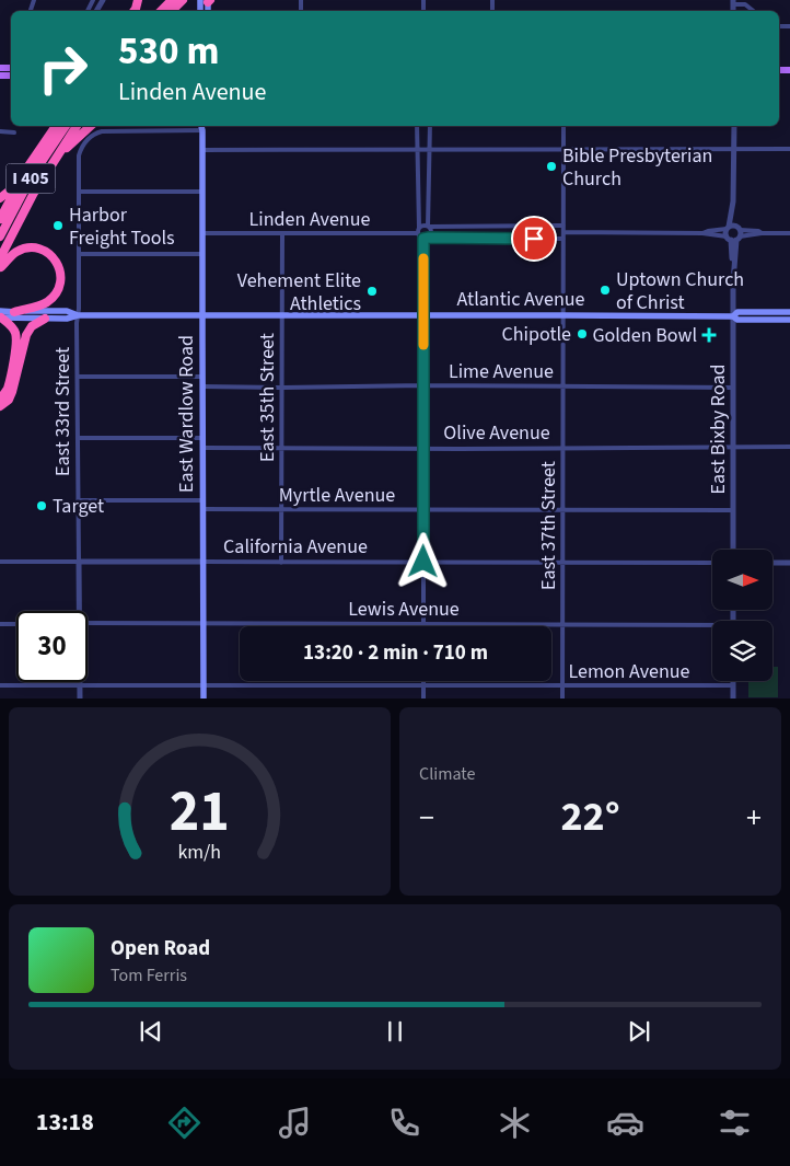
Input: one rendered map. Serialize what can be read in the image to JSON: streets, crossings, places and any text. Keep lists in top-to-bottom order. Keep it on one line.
{"streets":{"highway":["I 405"],"main road":["Atlantic Avenue","East Wardlow Road"],"street":["Linden Avenue","Lime Avenue","East 35th Street","East 33rd Street","East Bixby Road","Olive Avenue","Myrtle Avenue","East 37th Street","California Avenue","Lewis Avenue","Lemon Avenue"]},"crossings":[["Linden Avenue","East 35th Street"],["Linden Avenue","East Wardlow Road"],["Atlantic Avenue","East 35th Street"],["Atlantic Avenue","East 33rd Street"],["Atlantic Avenue","East Wardlow Road"],["Atlantic Avenue","East Bixby Road"],["Atlantic Avenue","East 37th Street"],["Lime Avenue","East 35th Street"],["Lime Avenue","East Wardlow Road"],["Lime Avenue","East Bixby Road"],["Lime Avenue","East 37th Street"],["East 35th Street","Olive Avenue"],["East 35th Street","Myrtle Avenue"],["East 35th Street","California Avenue"],["East 33rd Street","East Wardlow Road"],["East 33rd Street","California Avenue"],["East 33rd Street","Lemon Avenue"],["East Wardlow Road","Olive Avenue"],["East Wardlow Road","Myrtle Avenue"],["East Wardlow Road","California Avenue"],["East Wardlow Road","Lewis Avenue"],["East Wardlow Road","Lemon Avenue"],["East Bixby Road","Olive Avenue"],["East Bixby Road","Myrtle Avenue"],["Olive Avenue","East 37th Street"],["Myrtle Avenue","East 37th Street"],["East 37th Street","California Avenue"],["East 37th Street","Lewis Avenue"],["East 37th Street","Lemon Avenue"]],"places":{"other":["Bible Presbyterian Church","Harbor Freight Tools","Uptown Church of Christ","Vehement Elite Athletics","Chipotle","Target"],"health":["Golden Bowl"]},"north":"right","page":{"turn":["530 m","Linden Avenue"],"limit":"30","trip":"13:20 · 2 min · 710 m","tile":"Climate","heat":["−","22°","+"],"song":["Open Road","Tom Ferris"],"tabs":"13:18","gauge":["21","km/h"]}}
